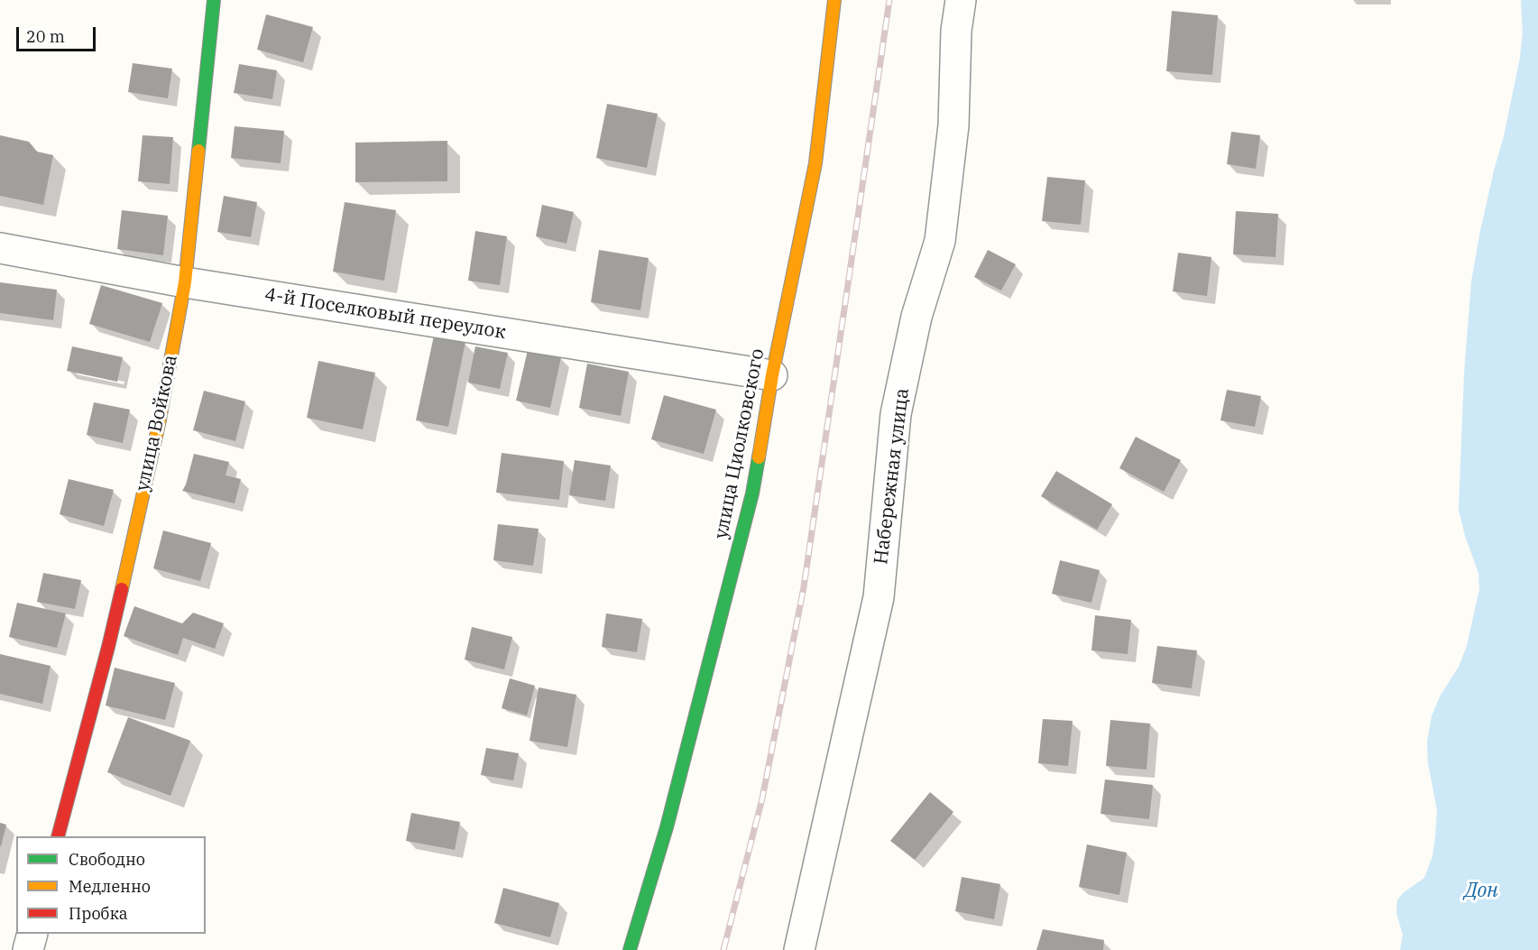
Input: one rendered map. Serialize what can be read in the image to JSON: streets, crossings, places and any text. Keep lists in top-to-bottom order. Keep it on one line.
{"streets":{"street":["4-й Поселковый переулок","улица Войкова","улица Циолковского","Набережная улица"]},"crossings":[["4-й Поселковый переулок","улица Войкова"],["4-й Поселковый переулок","улица Циолковского"]],"water":["Дон"],"legend":["Свободно","Медленно","Пробка"],"scale_bar":"20 m"}
